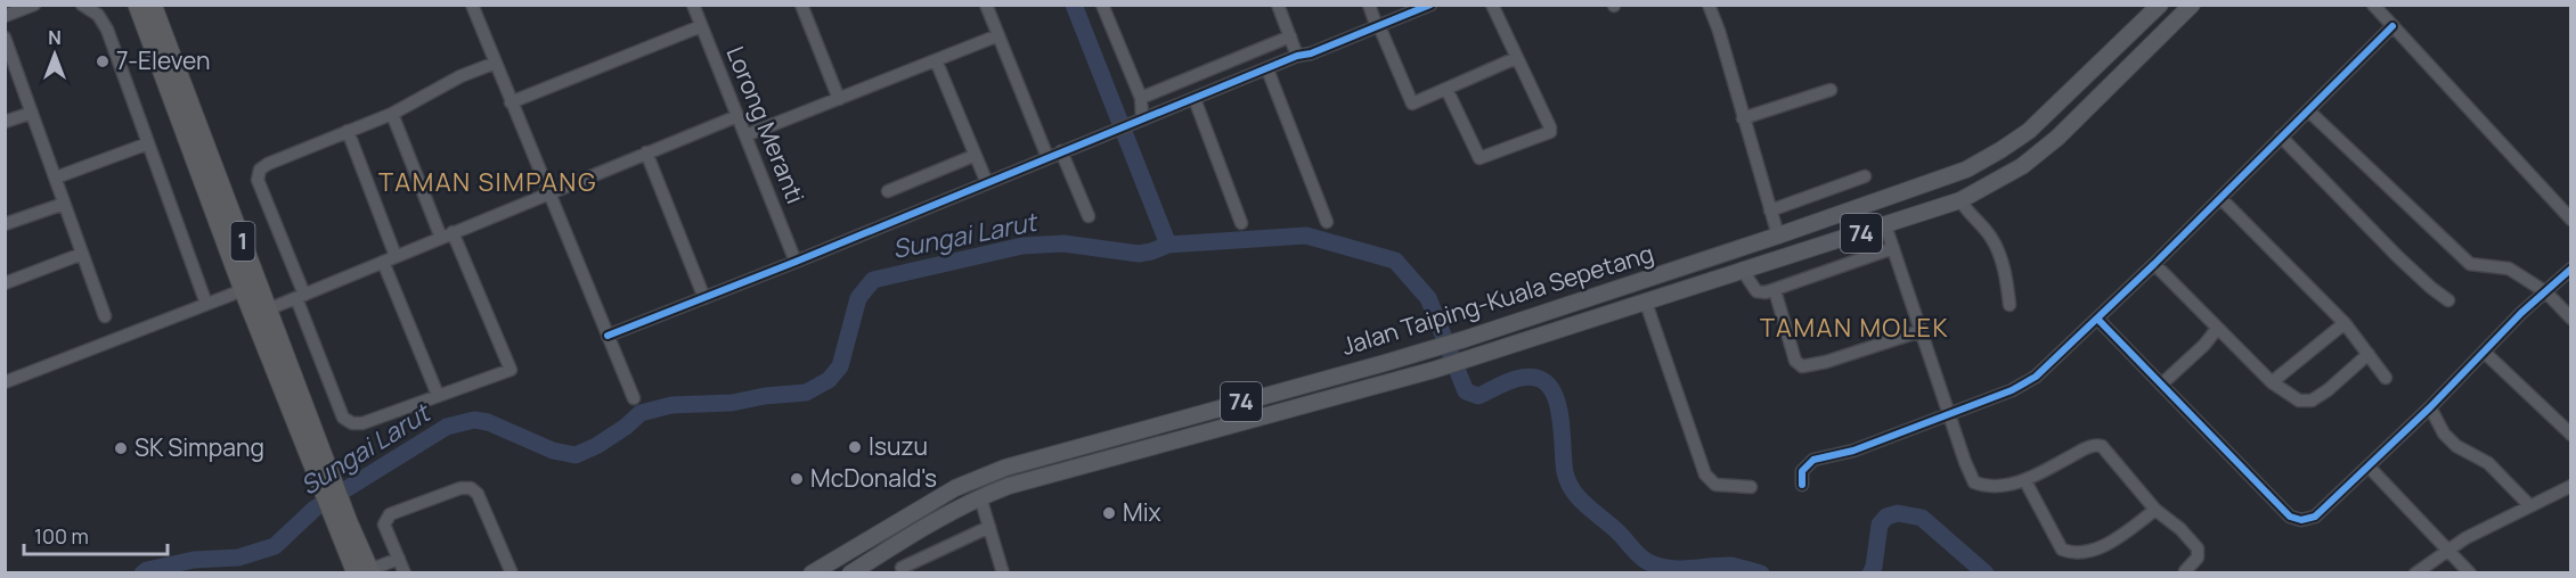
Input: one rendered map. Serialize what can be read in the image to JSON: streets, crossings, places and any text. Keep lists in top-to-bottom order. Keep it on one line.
{"streets":{"highway":["1"],"main road":["74","Jalan Taiping-Kuala Sepetang"],"street":["Lorong Meranti"]},"districts":["TAMAN SIMPANG","TAMAN MOLEK"],"water":["Sungai Larut"],"places":["7-Eleven","Isuzu","SK Simpang","McDonald's","Mix"],"scale_bar":"100 m","north":"top"}
